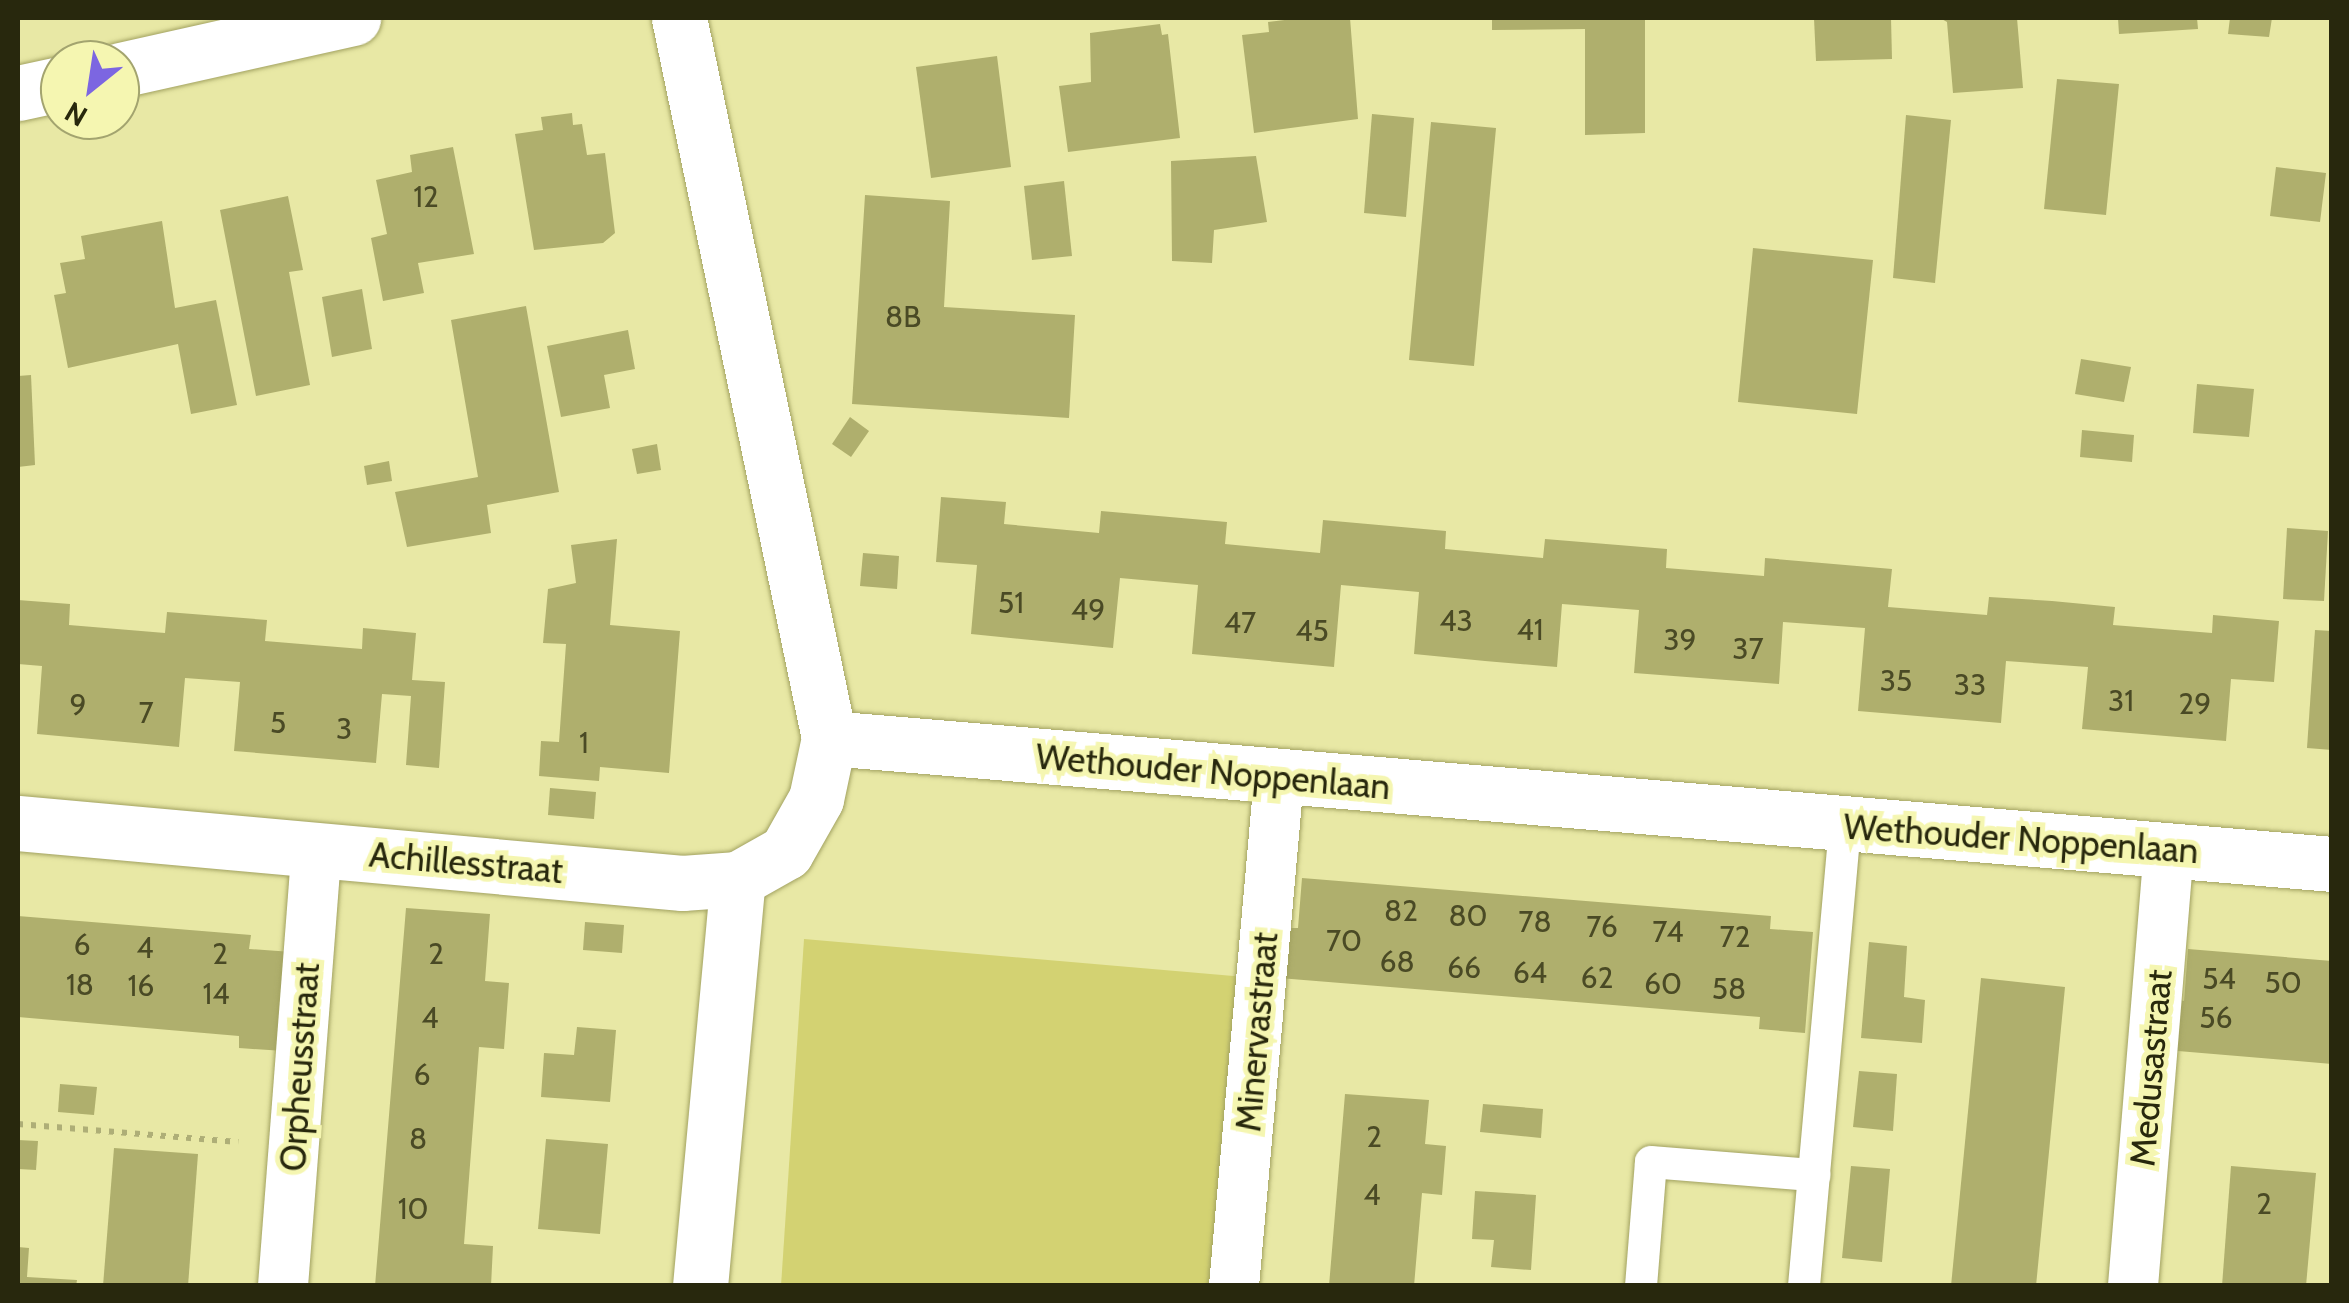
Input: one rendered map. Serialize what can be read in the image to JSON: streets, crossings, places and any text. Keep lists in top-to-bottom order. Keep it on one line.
{"streets":{"street":["Wethouder Noppenlaan","Achillesstraat","Minervastraat","Orpheusstraat","Medusastraat"]},"crossings":[["Wethouder Noppenlaan","Achillesstraat"],["Wethouder Noppenlaan","Minervastraat"],["Wethouder Noppenlaan","Medusastraat"],["Achillesstraat","Orpheusstraat"]],"house_numbers":["12","8B","51","49","43","47","41","45","39","37","35","33","31","29","9","7","5","3","1","82","80","78","76","74","72","70","6","4","2","2","68","66","64","62","54","50","60","18","16","58","14","4","56","6","2","8","4","2","10"],"north":"bottom left"}
